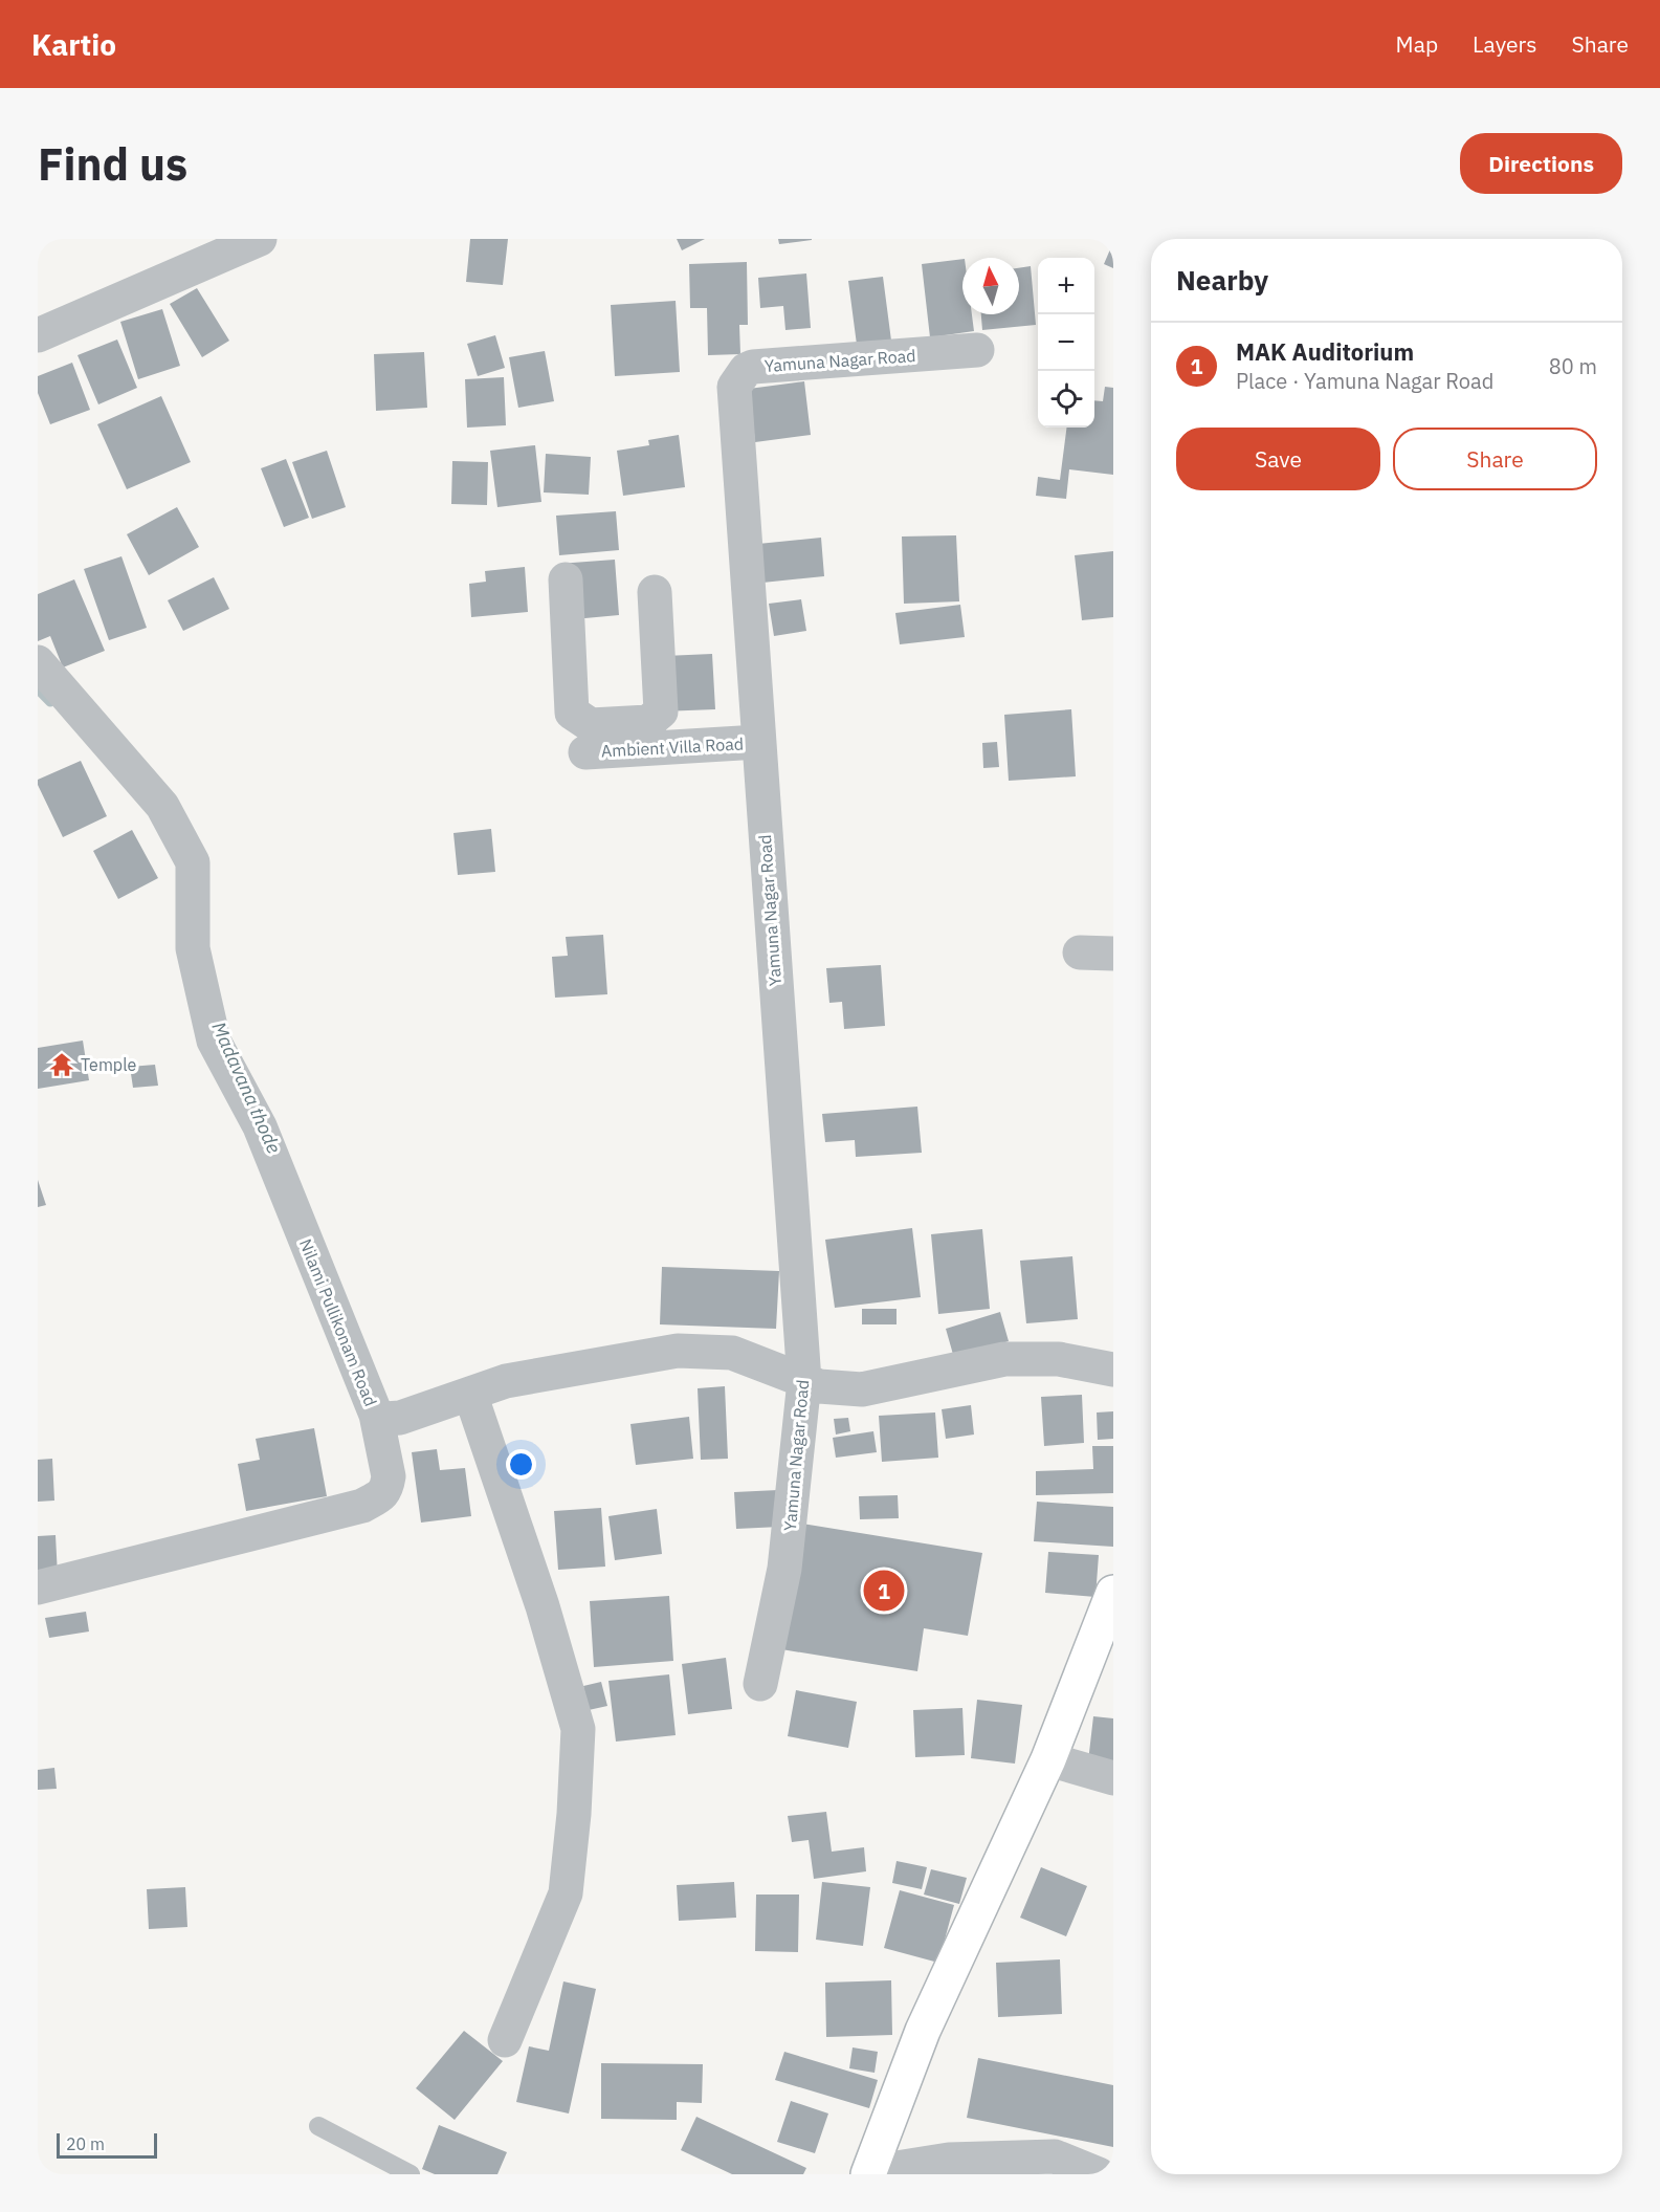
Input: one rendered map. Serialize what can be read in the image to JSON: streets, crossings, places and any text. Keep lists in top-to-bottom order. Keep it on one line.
{"streets":{"street":["Yamuna Nagar Road","Ambient Villa Road","Nilami Pullikonam Road"]},"crossings":[["Yamuna Nagar Road","Ambient Villa Road"],["Yamuna Nagar Road","Nilami Pullikonam Road"]],"water":["Madavana thode"],"places":{"temple":["Temple"]},"scale_bar":"20 m","north":"top","page":{"header":"Kartio","nav":["Map","Layers","Share"],"buttons":["Directions",["Save","Share"]],"title":"Find us","heading":"Nearby","map_buttons":["+","−"],"list":[{"mark":"1","name":"MAK Auditorium","note":"Place · Yamuna Nagar Road","value":"80 m"}],"pins":"1","scale":"20 m"}}
